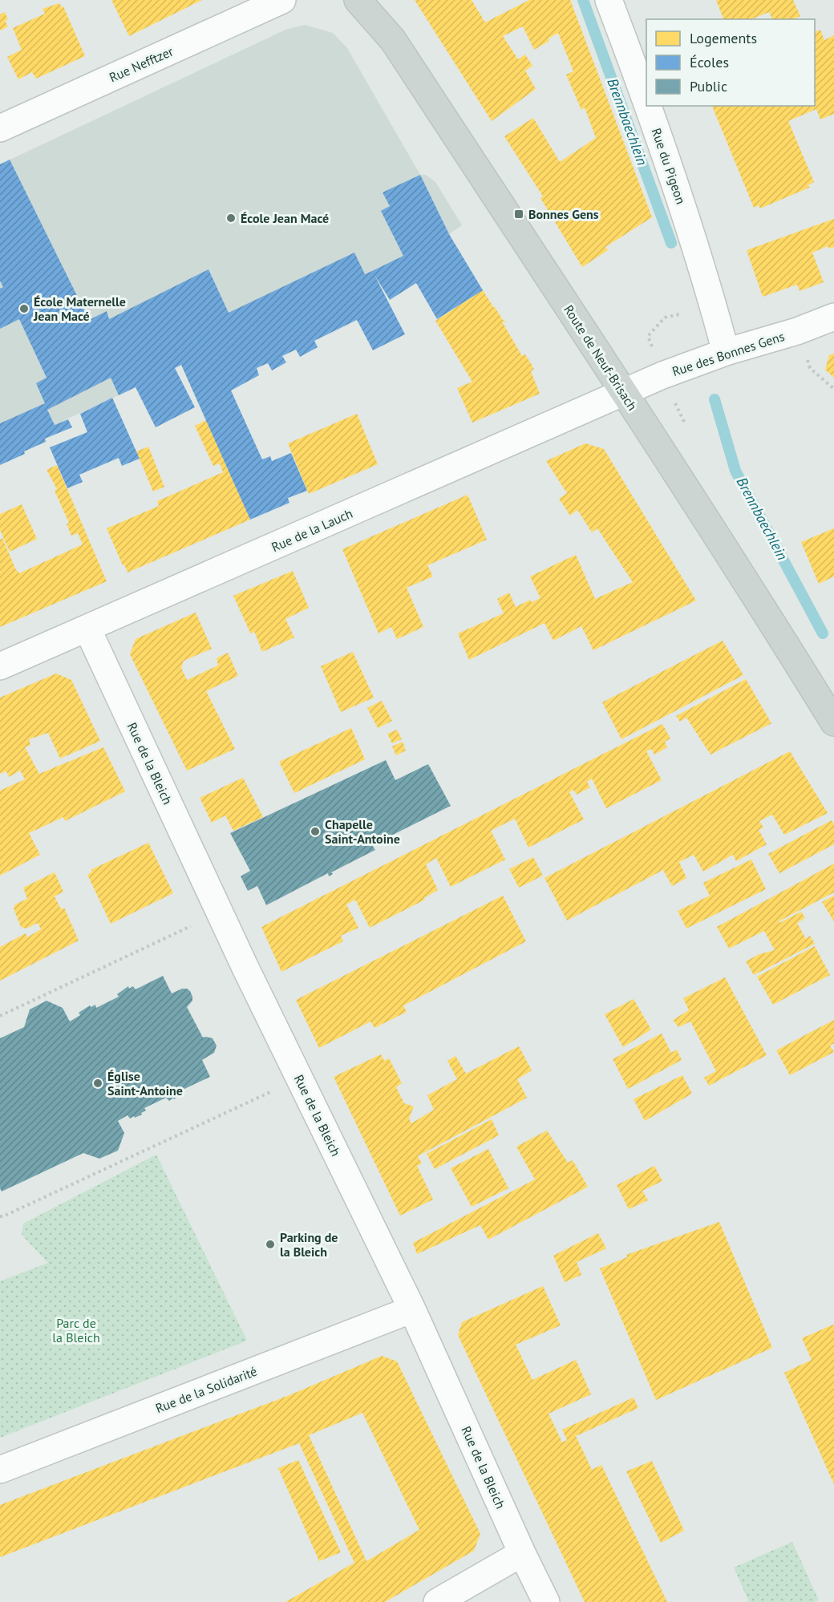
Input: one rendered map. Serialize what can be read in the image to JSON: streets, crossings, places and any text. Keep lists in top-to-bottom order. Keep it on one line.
{"streets":{"main road":["Route de Neuf-Brisach"],"street":["Rue Nefftzer","Rue du Pigeon","Rue des Bonnes Gens","Rue de la Lauch","Rue de la Bleich","Rue de la Solidarité"]},"crossings":[["Rue du Pigeon","Rue des Bonnes Gens"],["Rue des Bonnes Gens","Route de Neuf-Brisach"],["Rue des Bonnes Gens","Rue de la Lauch"],["Route de Neuf-Brisach","Rue de la Lauch"],["Rue de la Lauch","Rue de la Bleich"],["Rue de la Bleich","Rue de la Solidarité"]],"water":["Brennbaechlein"],"parks":["Parc de la Bleich"],"places":{"transit":["Bonnes Gens"],"other":["École Jean Macé","École Maternelle Jean Macé","Chapelle Saint-Antoine","Église Saint-Antoine","Parking de la Bleich"]},"legend":["Logements","Écoles","Public"]}
